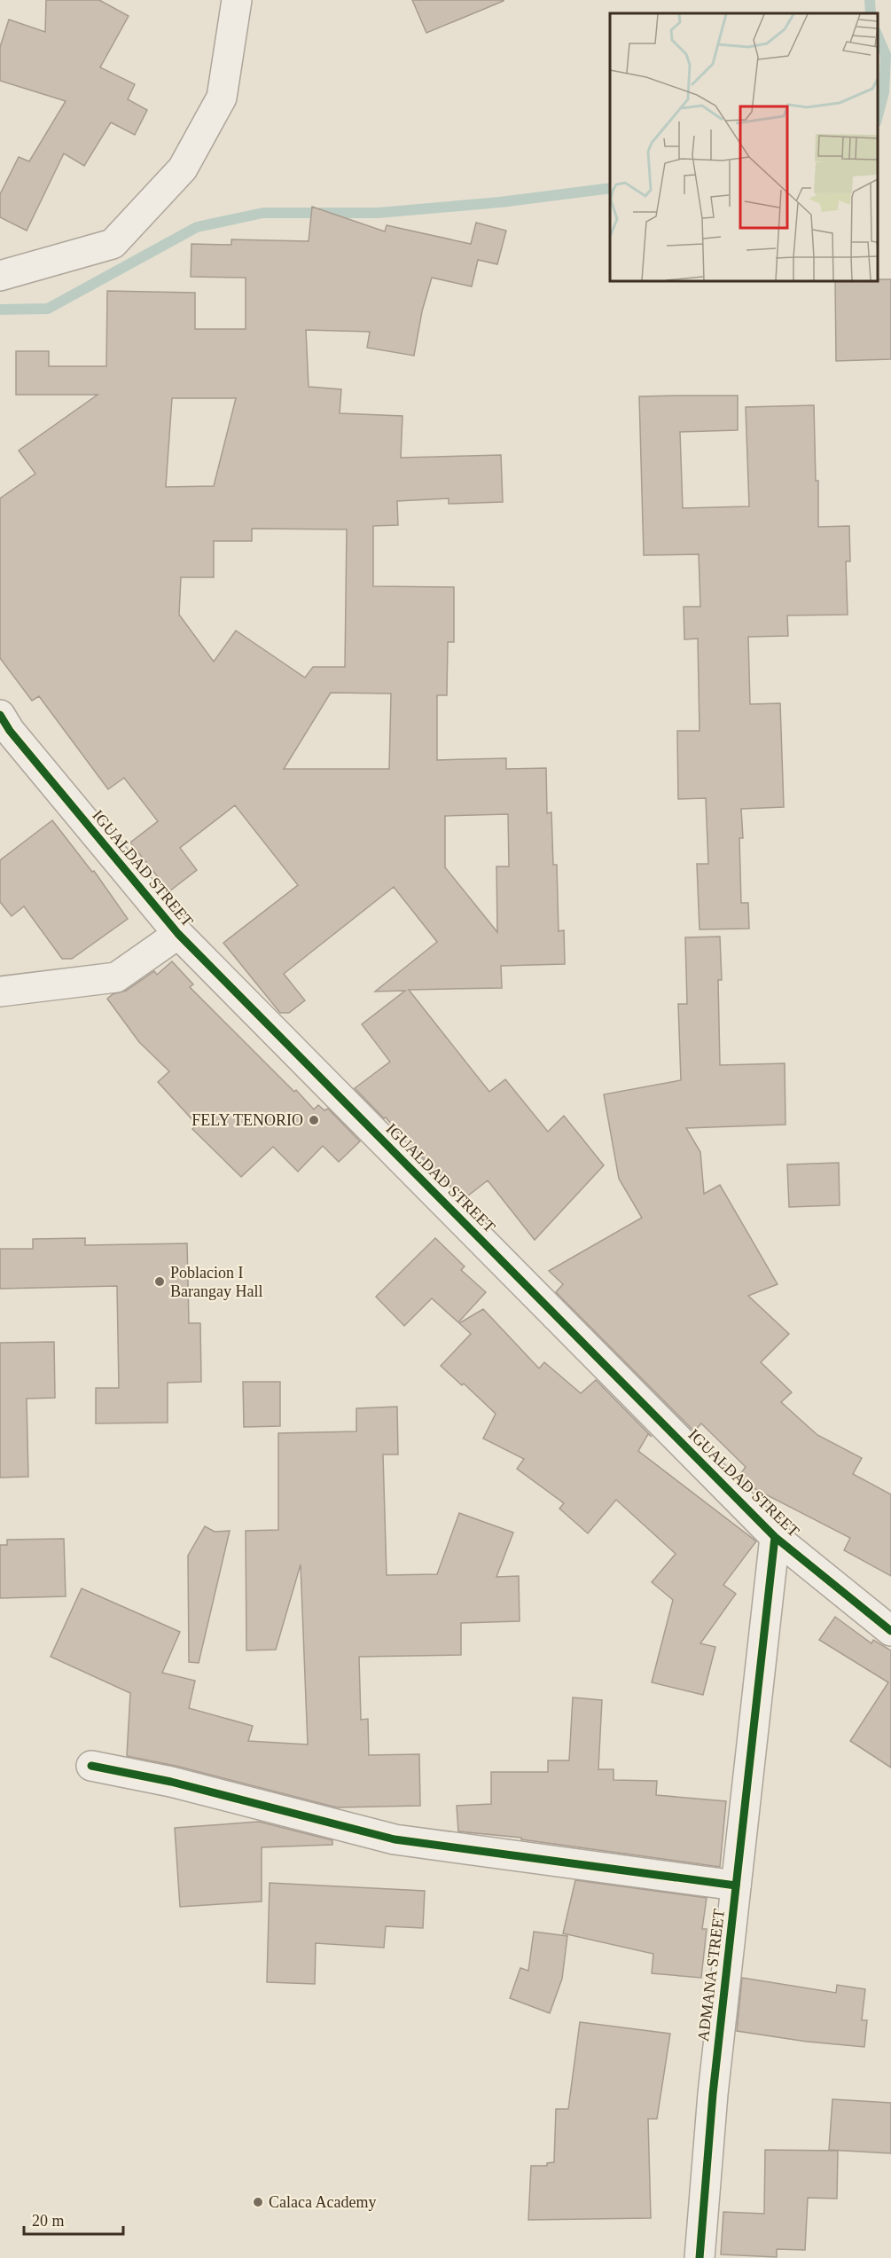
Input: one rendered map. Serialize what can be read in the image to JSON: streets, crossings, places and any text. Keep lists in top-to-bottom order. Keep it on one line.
{"streets":{"street":["IGUALDAD STREET","ADMANA STREET"]},"crossings":[["IGUALDAD STREET","ADMANA STREET"]],"places":["FELY TENORIO","Poblacion I Barangay Hall","Calaca Academy"],"scale_bar":"20 m"}
